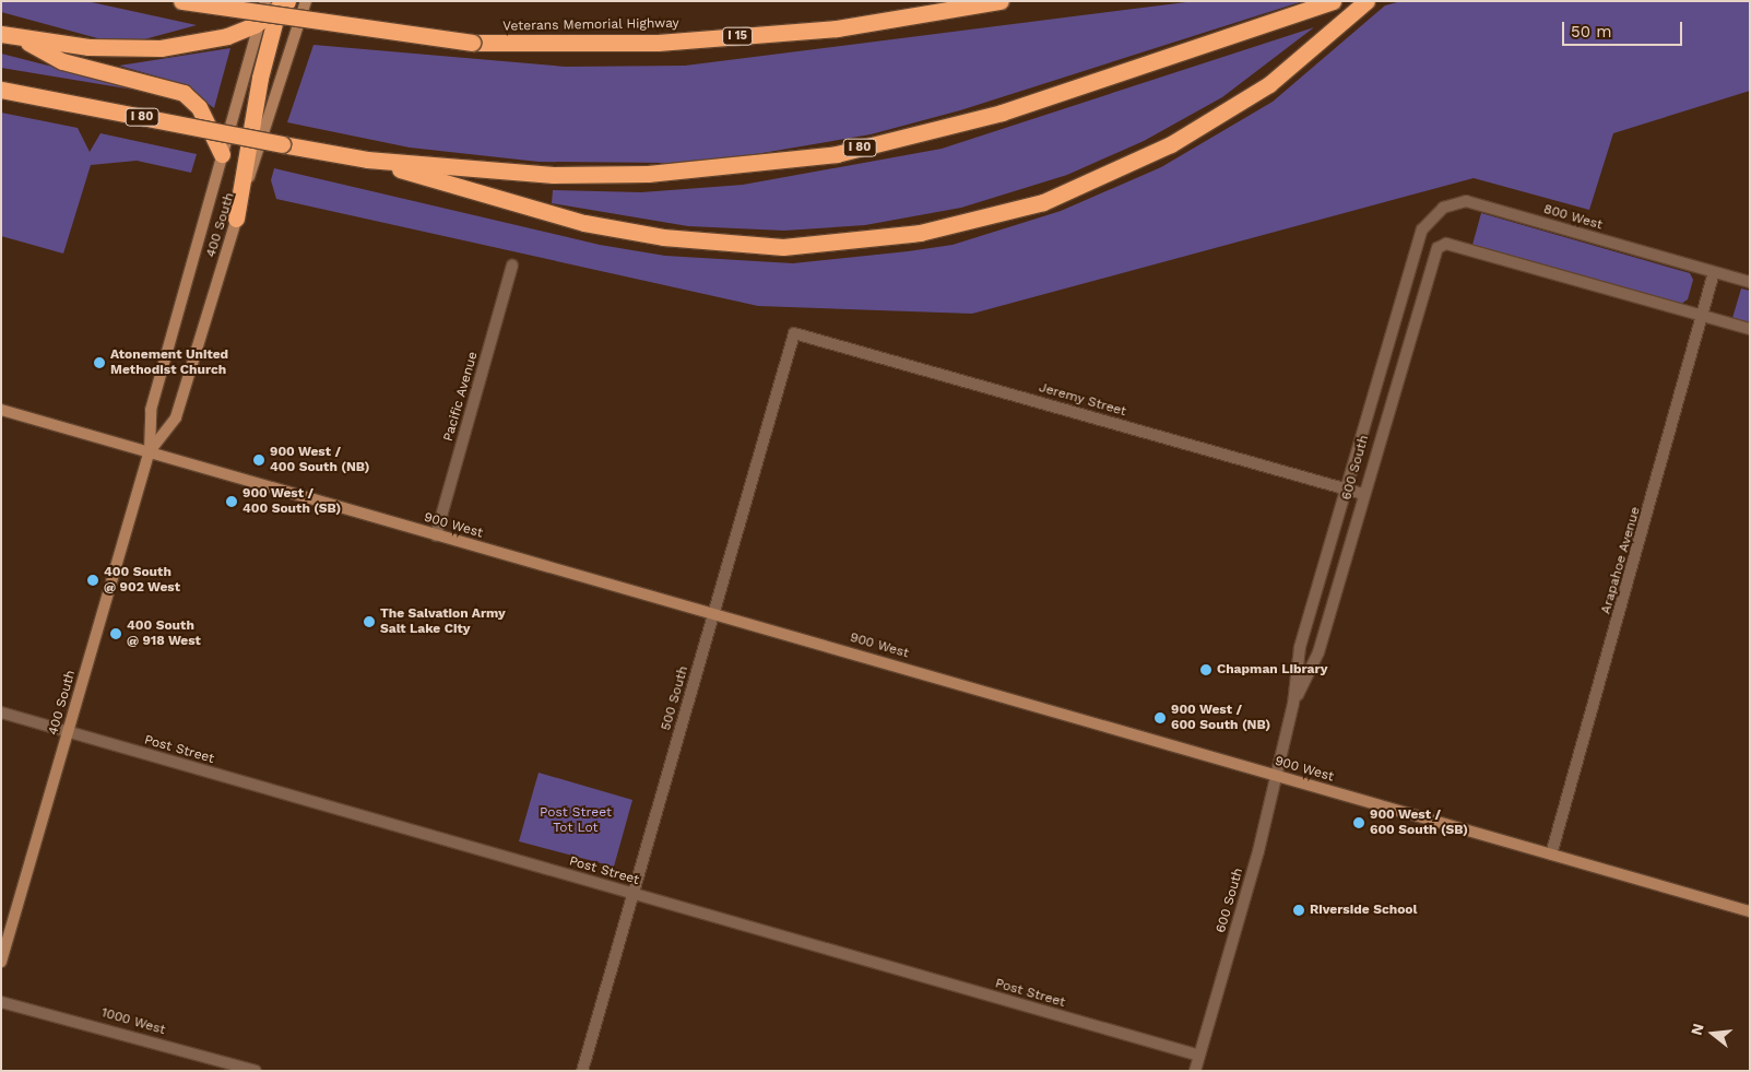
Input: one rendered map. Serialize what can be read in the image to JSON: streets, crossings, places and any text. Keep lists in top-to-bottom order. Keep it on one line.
{"streets":{"highway":["Veterans Memorial Highway","I 15","I 80"],"main road":["400 South","900 West"],"street":["800 West","Pacific Avenue","Jeremy Street","600 South","Arapahoe Avenue","500 South","Post Street","1000 West"]},"crossings":[["800 West","600 South"],["800 West","Arapahoe Avenue"],["400 South","900 West"],["400 South","Post Street"],["Pacific Avenue","900 West"],["Jeremy Street","600 South"],["Jeremy Street","500 South"],["600 South","900 West"],["600 South","Arapahoe Avenue"],["600 South","Post Street"],["900 West","Arapahoe Avenue"],["900 West","500 South"],["500 South","Post Street"]],"parks":["Post Street Tot Lot"],"places":["Atonement United Methodist Church","900 West / 400 South (NB)","900 West / 400 South (SB)","400 South @ 902 West","The Salvation Army Salt Lake City","400 South @ 918 West","Chapman Library","900 West / 600 South (NB)","900 West / 600 South (SB)","Riverside School"],"scale_bar":"50 m","north":"left"}
